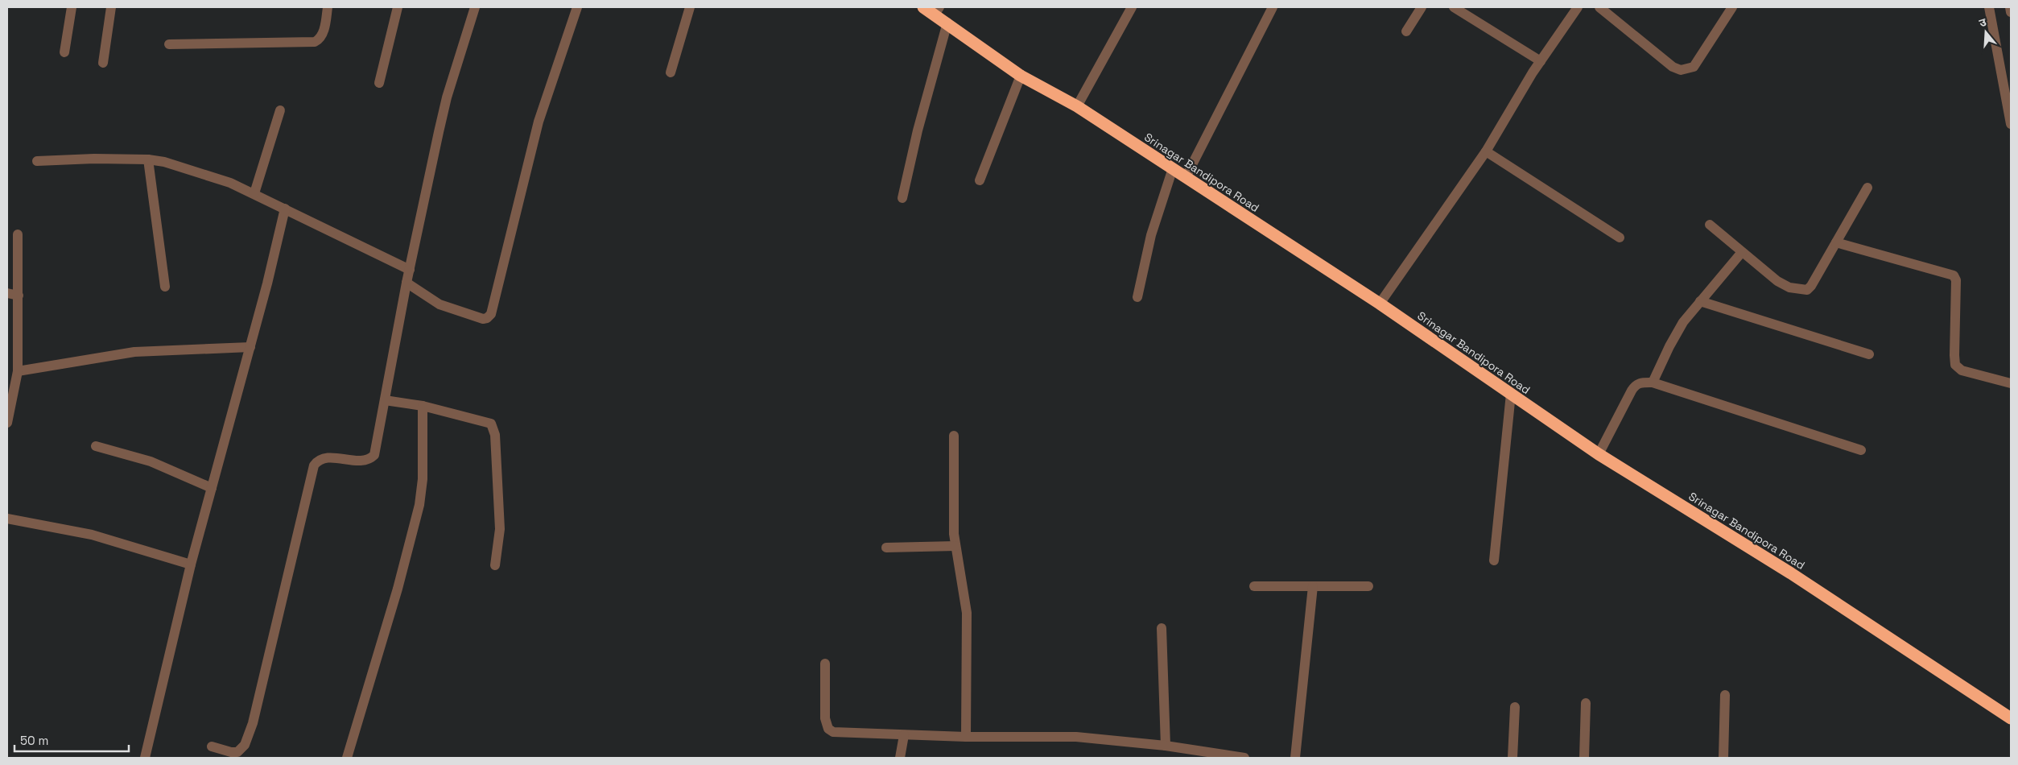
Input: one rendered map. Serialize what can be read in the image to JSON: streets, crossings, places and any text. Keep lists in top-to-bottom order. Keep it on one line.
{"streets":{"highway":["Srinagar Bandipora Road"]},"scale_bar":"50 m","north":"top"}
